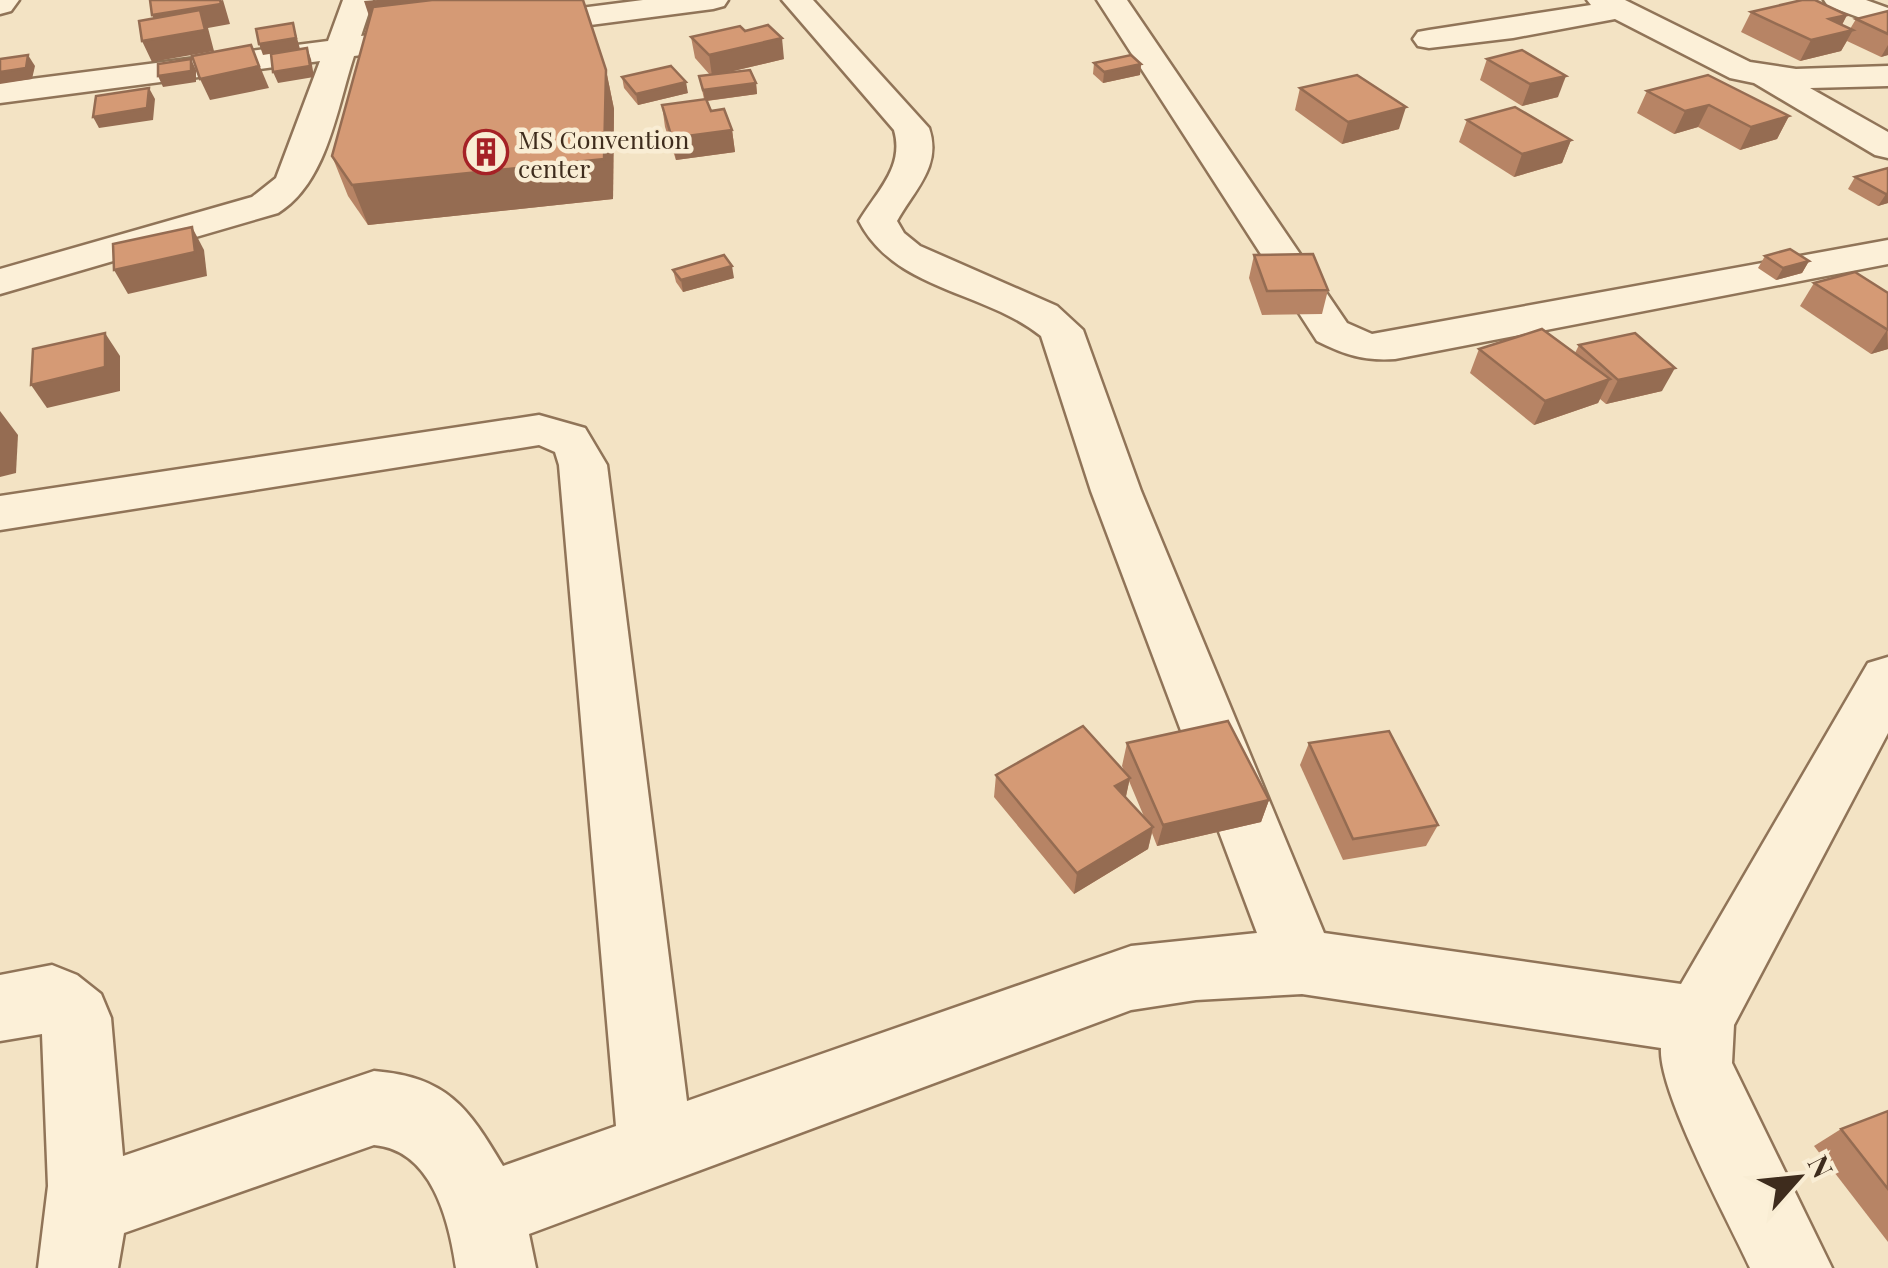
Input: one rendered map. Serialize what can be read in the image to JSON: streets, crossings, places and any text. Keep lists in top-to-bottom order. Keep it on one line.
{"places":{"building":["MS Convention center"]},"north":"top right"}
